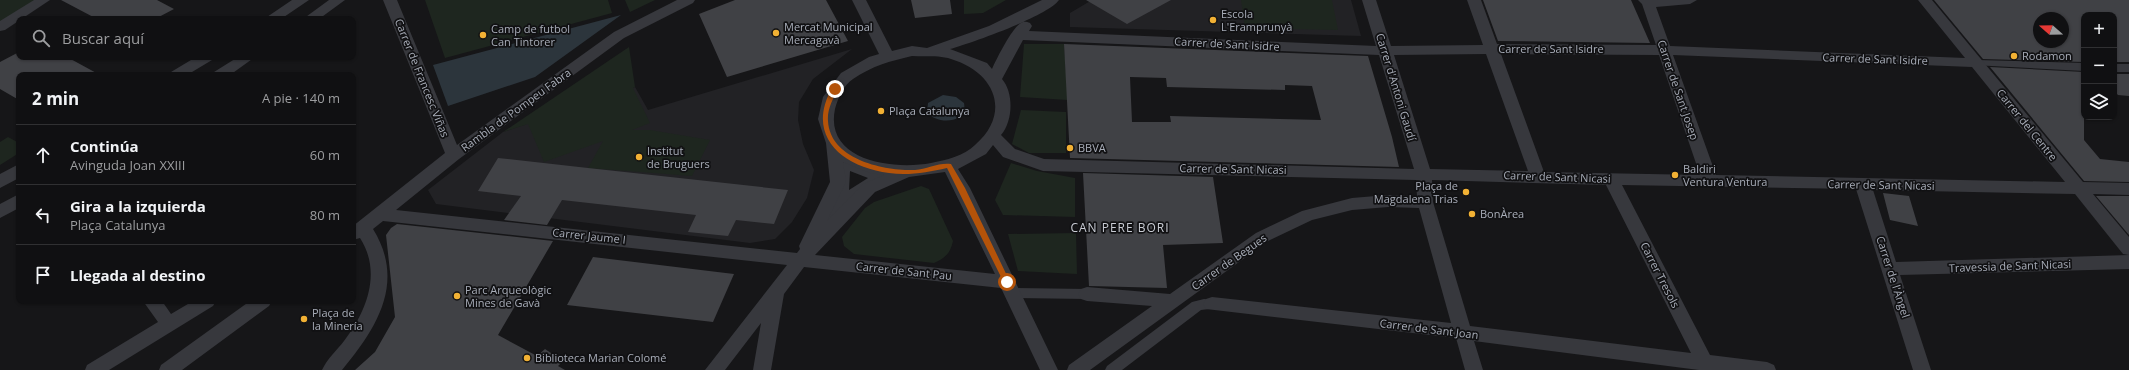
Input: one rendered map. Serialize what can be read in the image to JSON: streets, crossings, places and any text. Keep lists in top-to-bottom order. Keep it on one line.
{"streets":{"street":["Carrer de Sant Isidre","Carrer de Francesc Viñas","Carrer d'Antoni Gaudí","Carrer de Sant Josep","Rambla de Pompeu Fabra","Carrer del Centre","Carrer de Sant Nicasi","Carrer Jaume I","Carrer de Begues","Travessia de Sant Nicasi","Carrer de Sant Pau","Carrer Tresols","Carrer de l'Àngel","Carrer de Sant Joan"]},"crossings":[["Carrer de Sant Isidre","Carrer d'Antoni Gaudí"],["Carrer de Sant Isidre","Carrer de Sant Josep"],["Carrer de Sant Isidre","Carrer del Centre"],["Carrer de Francesc Viñas","Rambla de Pompeu Fabra"],["Carrer d'Antoni Gaudí","Carrer de Sant Nicasi"],["Carrer de Sant Josep","Carrer de Sant Nicasi"],["Rambla de Pompeu Fabra","Carrer Jaume I"],["Carrer del Centre","Carrer de Sant Nicasi"],["Carrer de Sant Nicasi","Carrer Tresols"],["Carrer de Sant Nicasi","Carrer de l'Àngel"],["Carrer Jaume I","Carrer de Sant Pau"],["Travessia de Sant Nicasi","Carrer de l'Àngel"],["Carrer Tresols","Carrer de Sant Joan"]],"districts":["CAN PERE BORI"],"places":["Escola L'Eramprunyà","Mercat Municipal Mercagavà","Camp de futbol Can Tintorer","Rodamon","Plaça Catalunya","BBVA","Institut de Bruguers","Baldiri Ventura Ventura","Plaça de Magdalena Trias","BonÀrea","Parc Arqueològic Mines de Gavà","Plaça de la Minería","Biblioteca Marian Colomé"],"north":"left","page":{"map_buttons":["+","−"],"search":"Buscar aquí","heading":["2 min","A pie · 140 m"],"list":[["Continúa","Avinguda Joan XXIII","60 m"],["Gira a la izquierda","Plaça Catalunya","80 m"],"Llegada al destino"]}}
